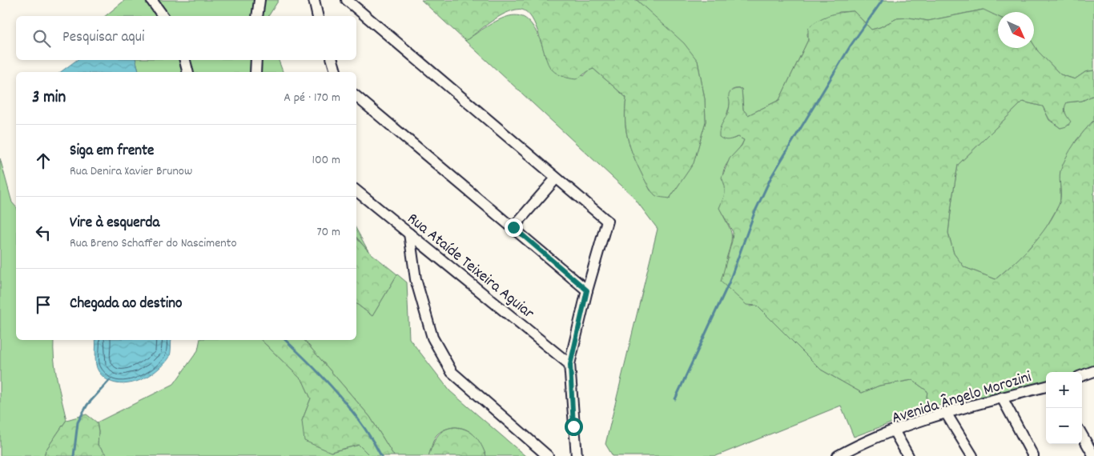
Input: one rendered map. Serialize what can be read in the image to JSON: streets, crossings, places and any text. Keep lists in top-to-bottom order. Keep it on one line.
{"streets":{"street":["Rua Ataíde Teixeira Aguiar","Avenida Ângelo Morozini"]},"north":"bottom right","page":{"search":"Pesquisar aqui","heading":["3 min","A pé · 170 m"],"list":[["Siga em frente","Rua Denira Xavier Brunow","100 m"],["Vire à esquerda","Rua Breno Schaffer do Nascimento","70 m"],"Chegada ao destino"],"map_buttons":["+","−"]}}
